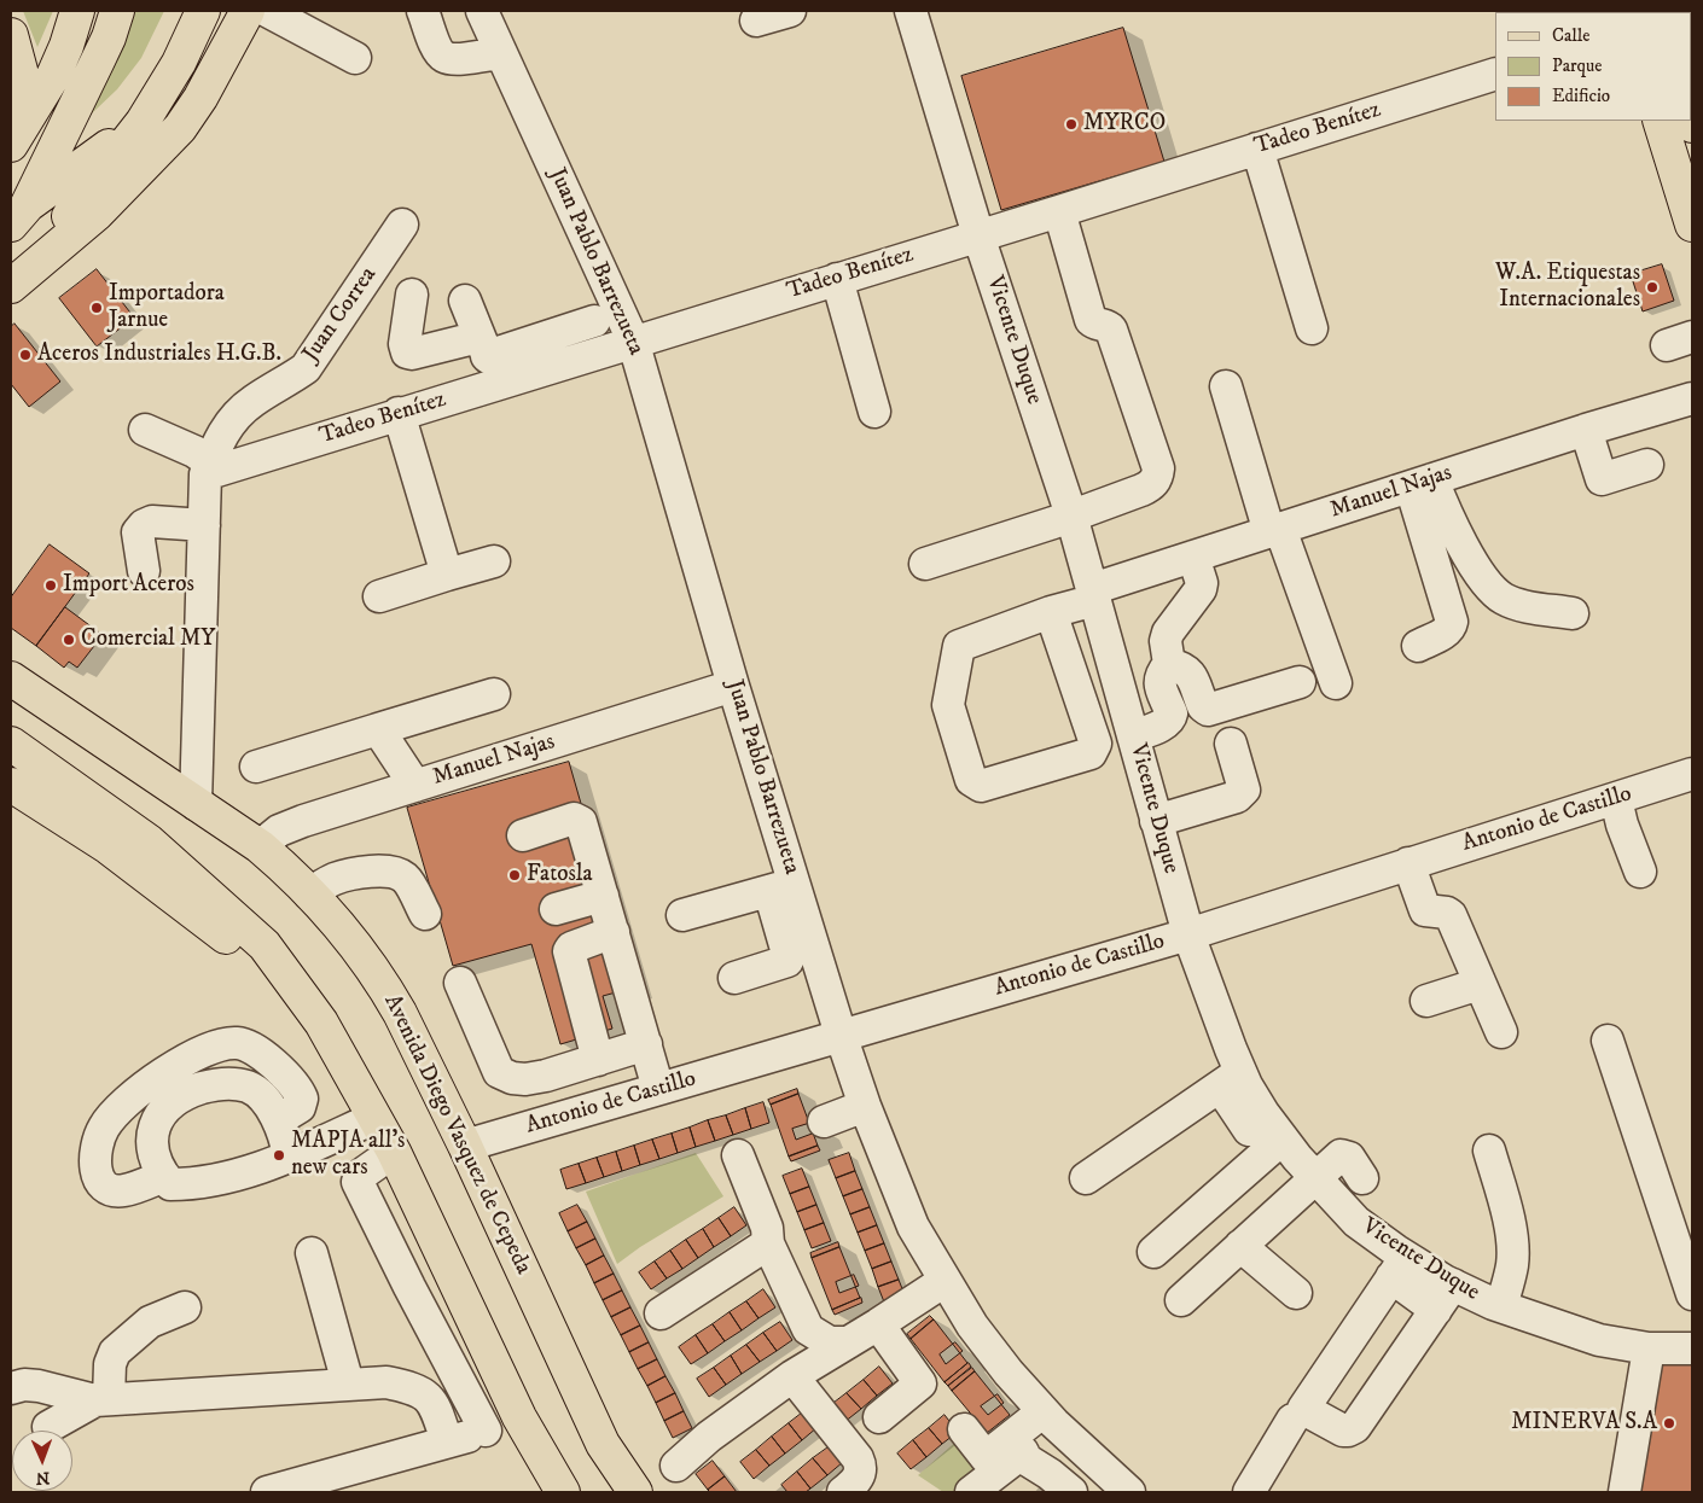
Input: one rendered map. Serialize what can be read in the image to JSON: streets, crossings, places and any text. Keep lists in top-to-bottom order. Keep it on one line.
{"streets":{"main road":["Avenida Diego Vasquez de Cepeda"],"street":["Tadeo Benítez","Juan Pablo Barrezueta","Juan Correa","Vicente Duque","Manuel Najas","Antonio de Castillo"]},"crossings":[["Tadeo Benítez","Juan Pablo Barrezueta"],["Tadeo Benítez","Juan Correa"],["Tadeo Benítez","Vicente Duque"],["Juan Pablo Barrezueta","Manuel Najas"],["Juan Pablo Barrezueta","Antonio de Castillo"],["Juan Correa","Avenida Diego Vasquez de Cepeda"],["Vicente Duque","Manuel Najas"],["Vicente Duque","Antonio de Castillo"],["Manuel Najas","Avenida Diego Vasquez de Cepeda"],["Antonio de Castillo","Avenida Diego Vasquez de Cepeda"]],"places":["MYRCO","W.A. Etiquestas Internacionales","Importadora Jarnue","Aceros Industriales H.G.B.","Import Aceros","Comercial MY","Fatosla","MAPJA all's new cars","MINERVA S.A"],"legend":["Calle","Parque","Edificio"],"north":"bottom"}
